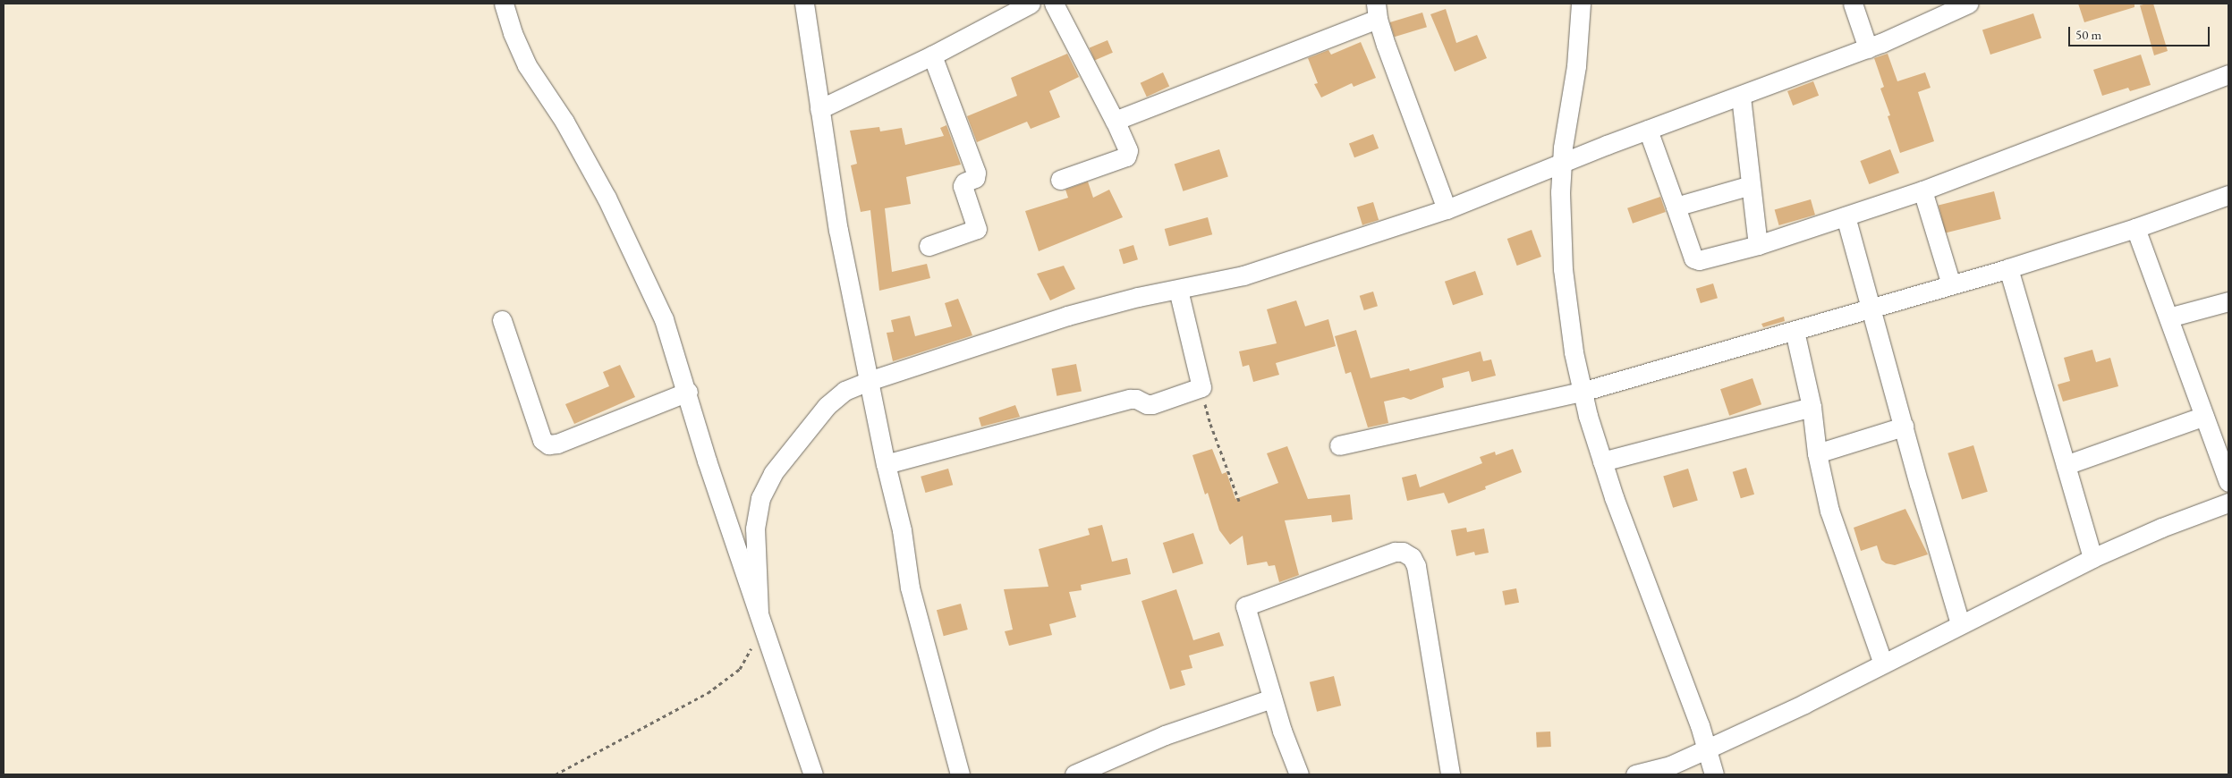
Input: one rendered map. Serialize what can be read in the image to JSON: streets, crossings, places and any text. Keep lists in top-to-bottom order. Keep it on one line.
{"scale_bar":"50 m"}
